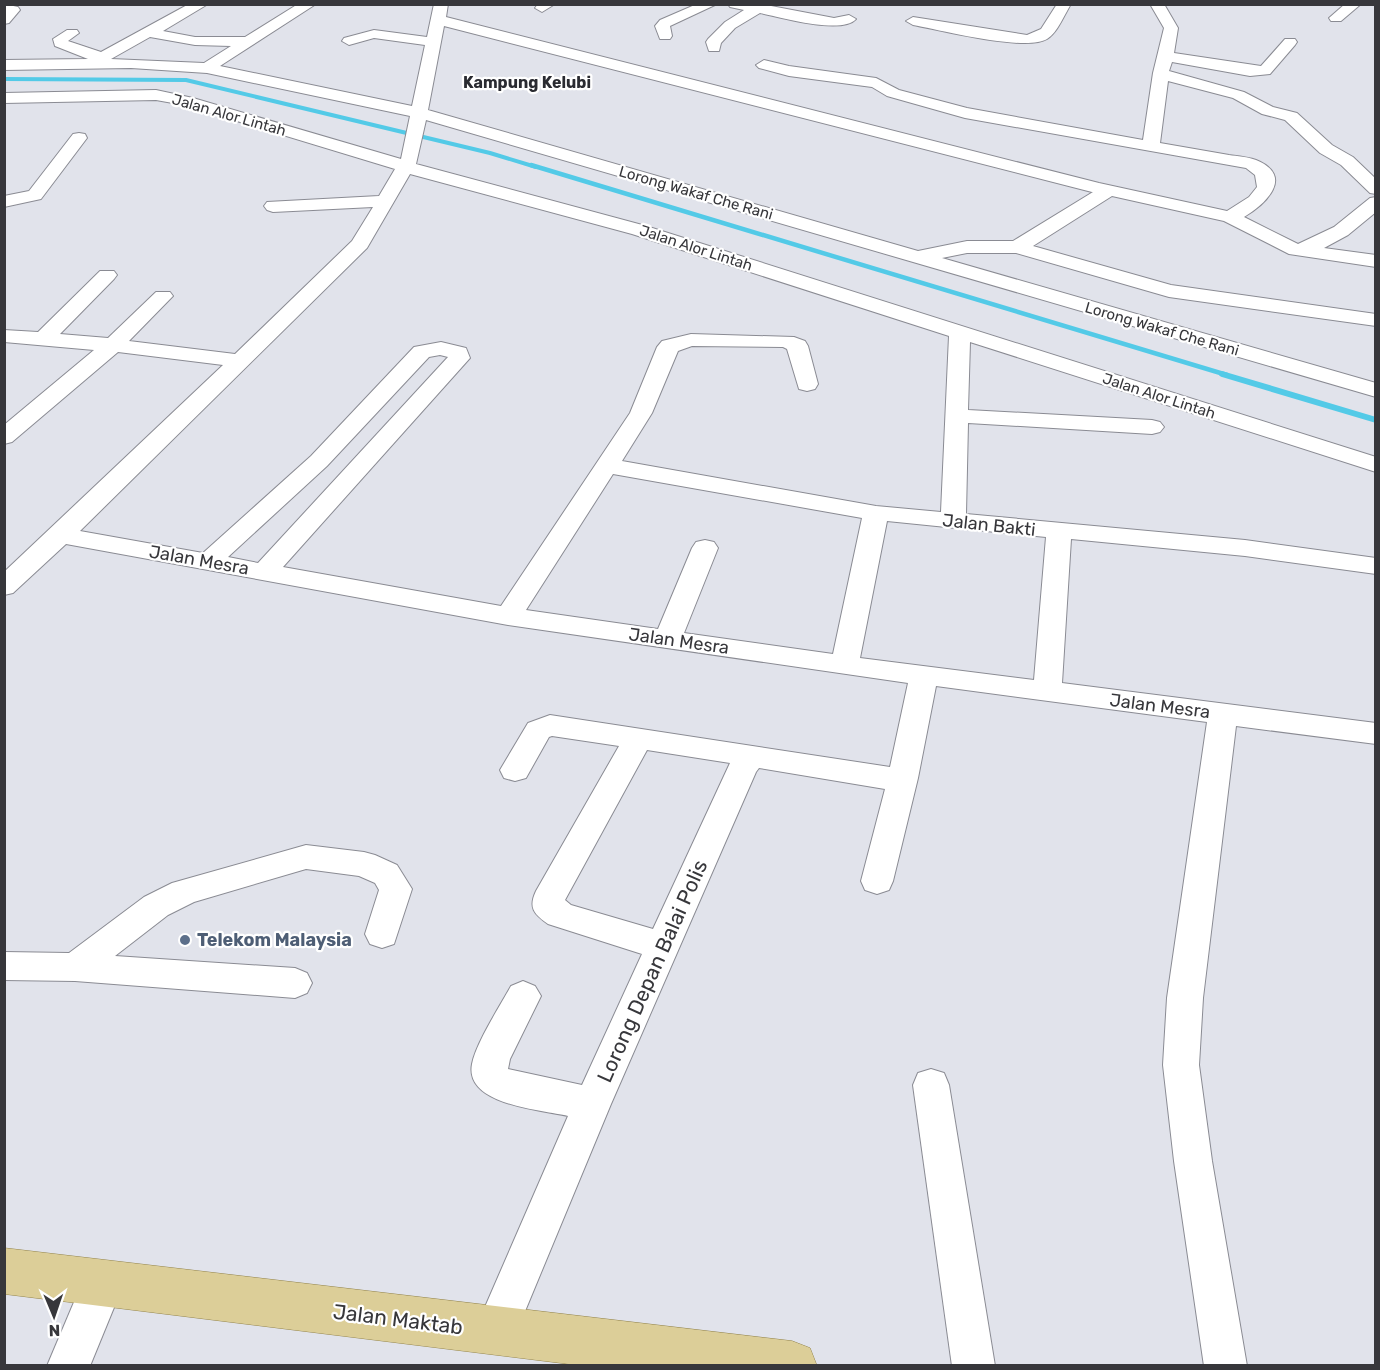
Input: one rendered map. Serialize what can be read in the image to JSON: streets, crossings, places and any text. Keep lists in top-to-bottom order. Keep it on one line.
{"streets":{"main road":["Jalan Maktab"],"street":["Jalan Alor Lintah","Lorong Wakaf Che Rani","Jalan Bakti","Jalan Mesra","Lorong Depan Balai Polis"]},"crossings":[["Lorong Depan Balai Polis","Jalan Maktab"]],"districts":["Kampung Kelubi"],"places":["Telekom Malaysia"],"north":"bottom"}
